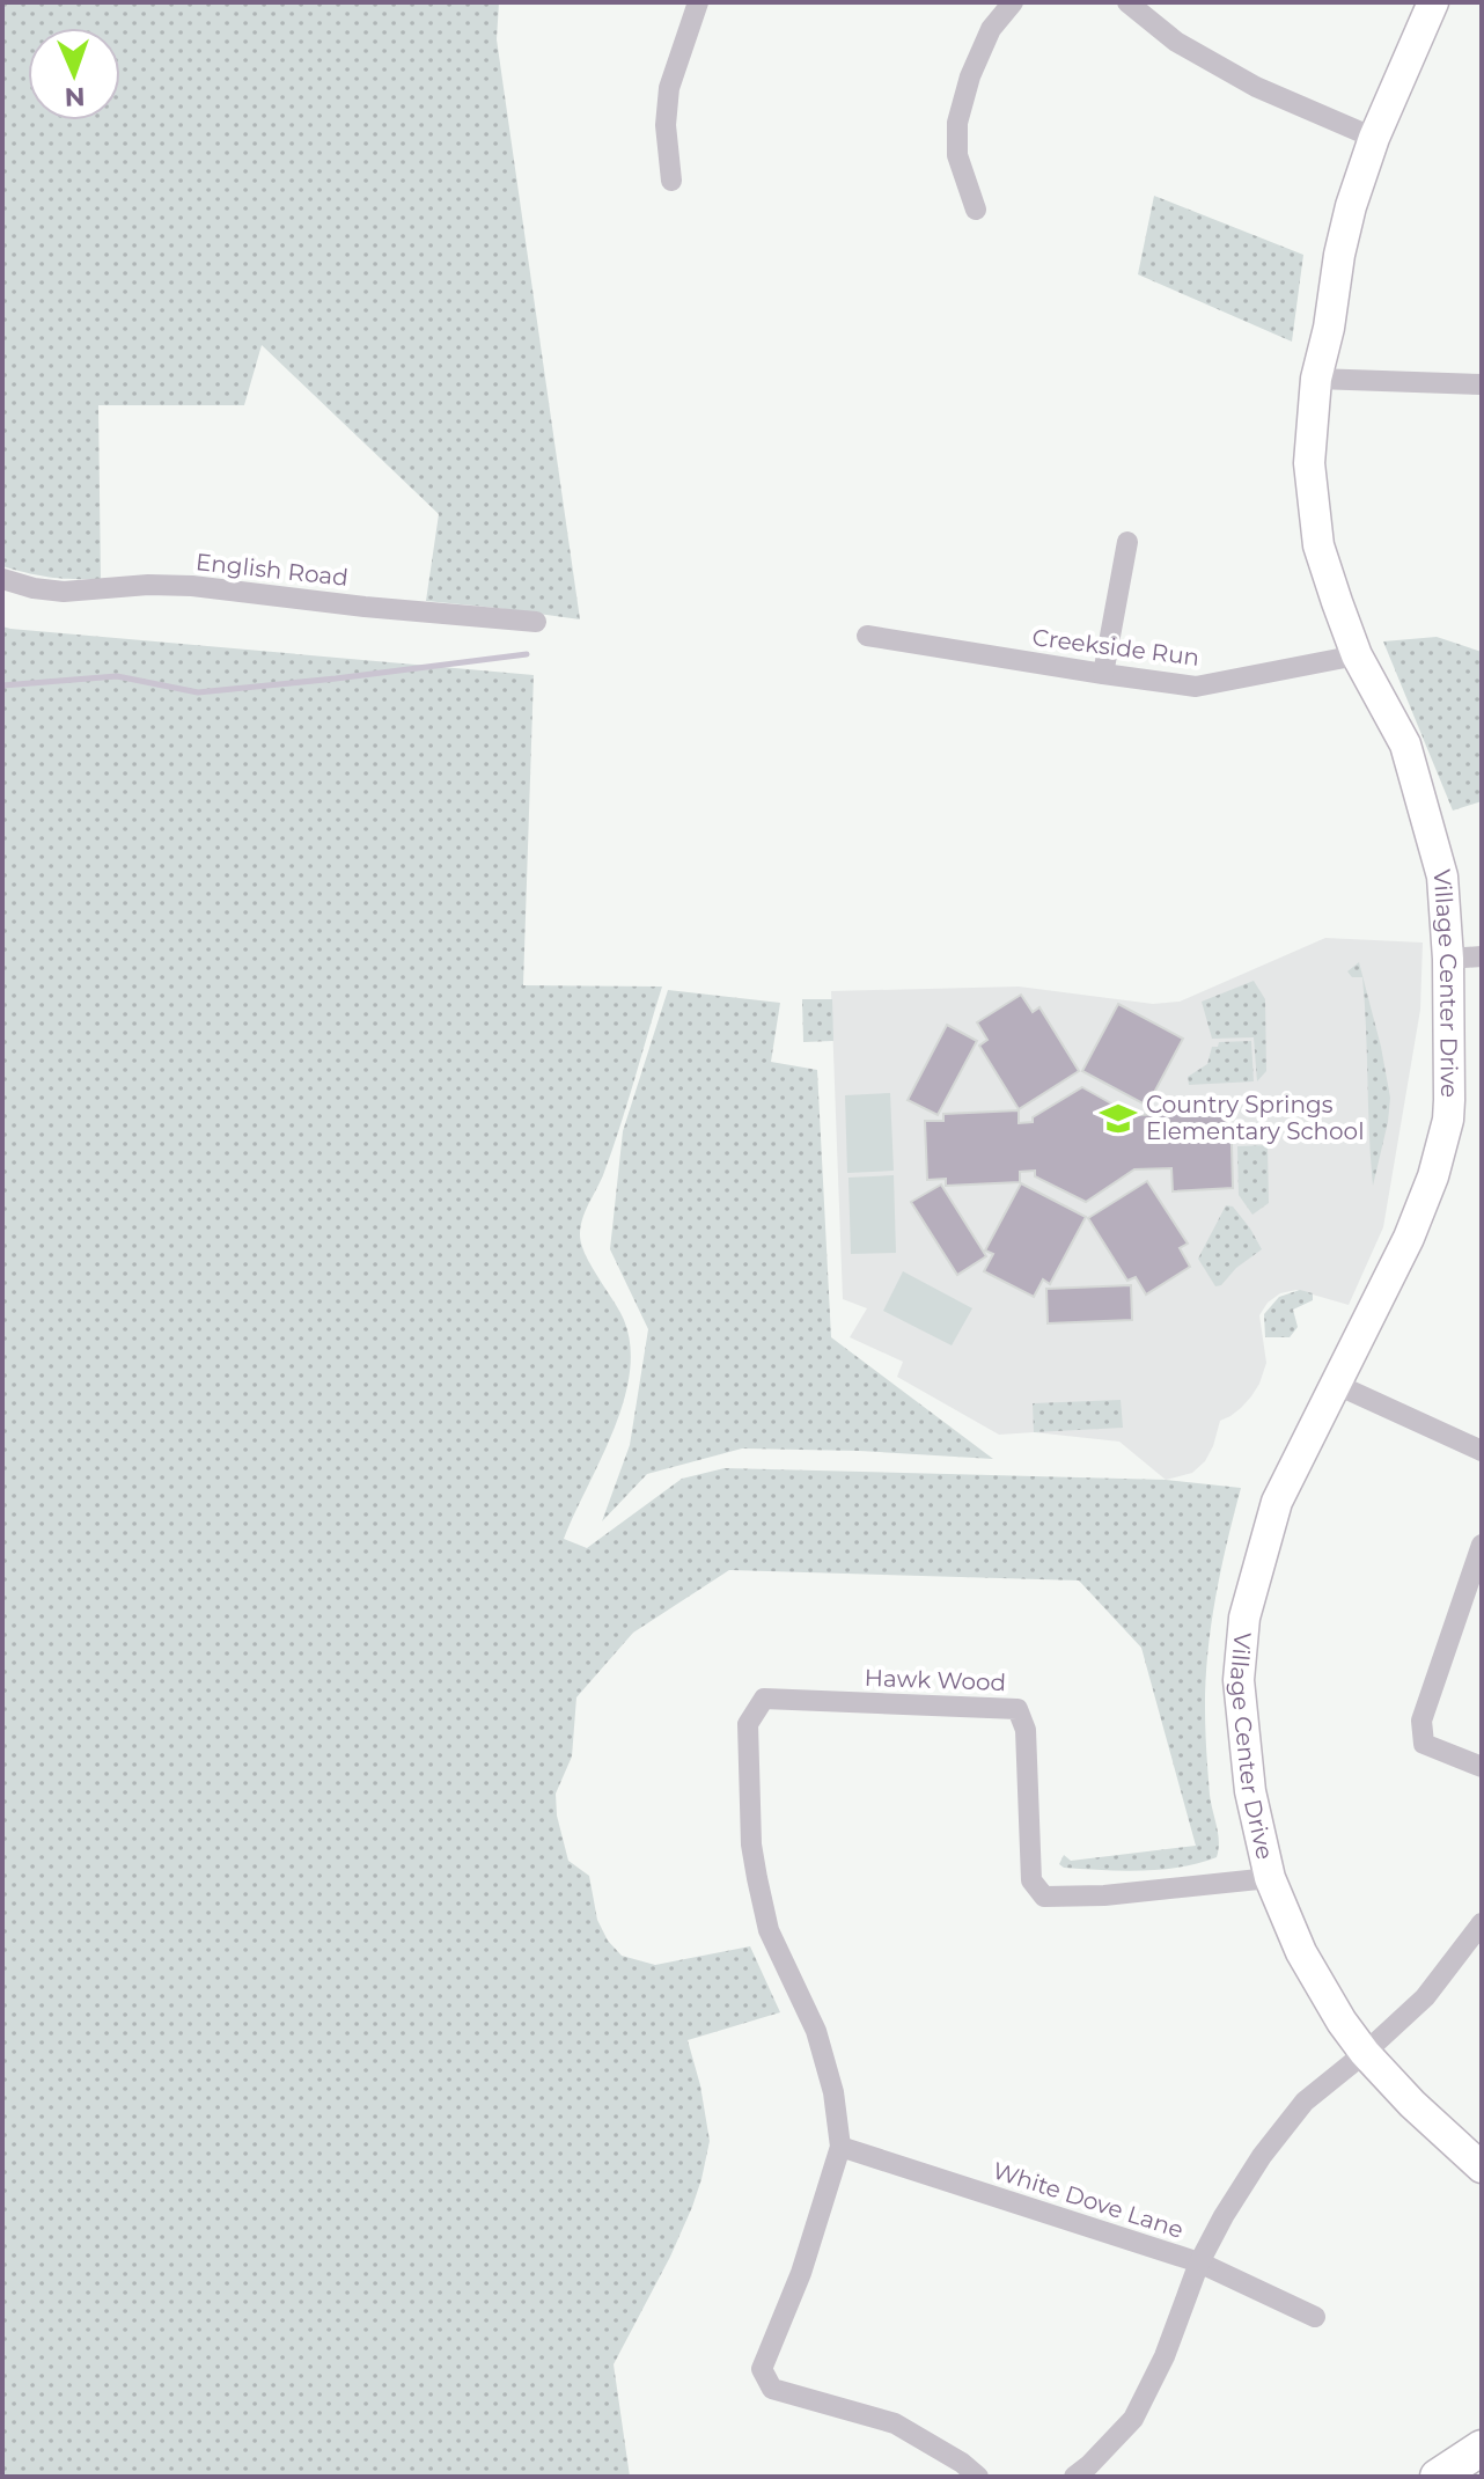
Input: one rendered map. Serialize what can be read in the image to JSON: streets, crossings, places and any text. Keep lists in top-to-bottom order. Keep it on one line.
{"streets":{"street":["English Road","Creekside Run","Village Center Drive","Hawk Wood","White Dove Lane"]},"crossings":[["Creekside Run","Village Center Drive"],["Village Center Drive","Hawk Wood"],["Hawk Wood","White Dove Lane"]],"places":{"school or university":["Country Springs Elementary School"]},"north":"bottom"}
